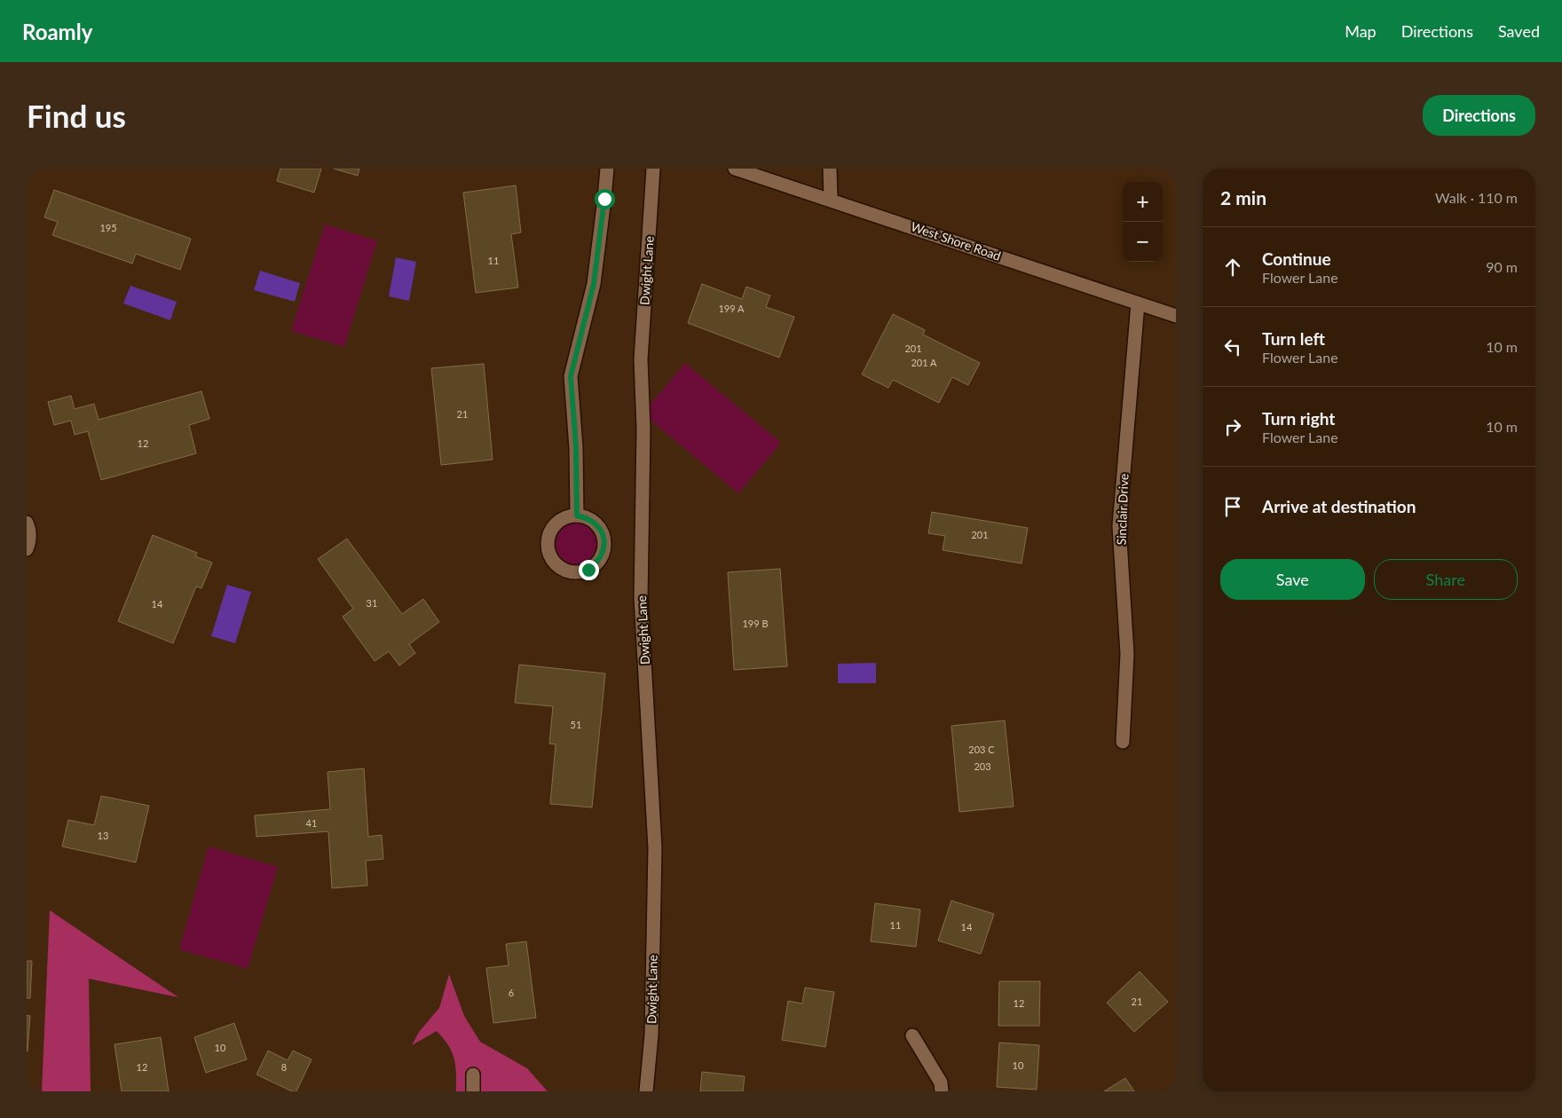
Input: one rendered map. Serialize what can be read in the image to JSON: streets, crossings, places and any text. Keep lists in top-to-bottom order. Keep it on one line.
{"streets":{"street":["West Shore Road","Dwight Lane","Sinclair Drive"]},"crossings":[["West Shore Road","Sinclair Drive"]],"house_numbers":["195","11","199 A","201","201 A","21","12","201","31","14","199 B","51","203 C","203","41","13","11","14","6","21","12","10","10","12","8"],"page":{"header":"Roamly","nav":["Map","Directions","Saved"],"buttons":["Directions",["Save","Share"]],"title":"Find us","heading":["2 min","Walk · 110 m"],"map_buttons":["+","−"],"list":[["Continue","Flower Lane","90 m"],["Turn left","Flower Lane","10 m"],["Turn right","Flower Lane","10 m"],"Arrive at destination"]}}
